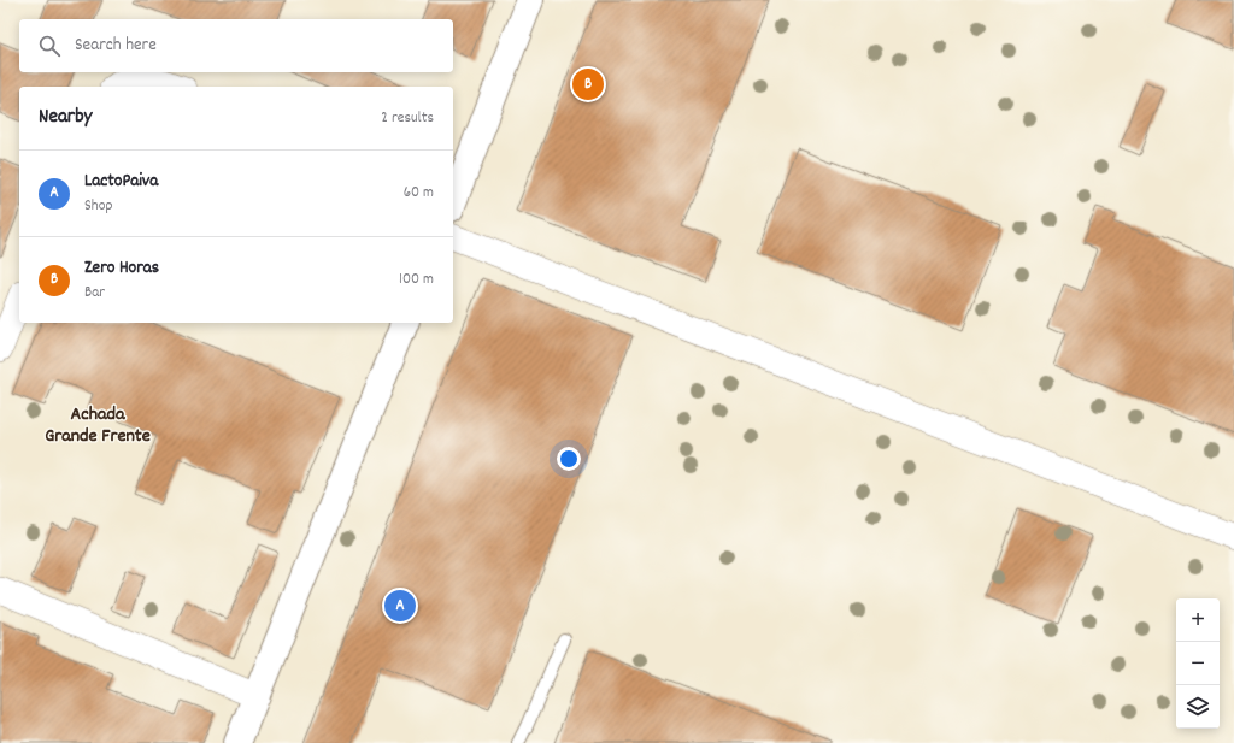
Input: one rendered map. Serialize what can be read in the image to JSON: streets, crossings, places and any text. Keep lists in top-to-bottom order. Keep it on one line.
{"districts":["Achada Grande Frente"],"page":{"search":"Search here","pins":["B","A"],"heading":["Nearby","2 results"],"list":[{"mark":"A","name":"LactoPaiva","note":"Shop","value":"60 m"},{"mark":"B","name":"Zero Horas","note":"Bar","value":"100 m"}],"map_buttons":["+","−"]}}
